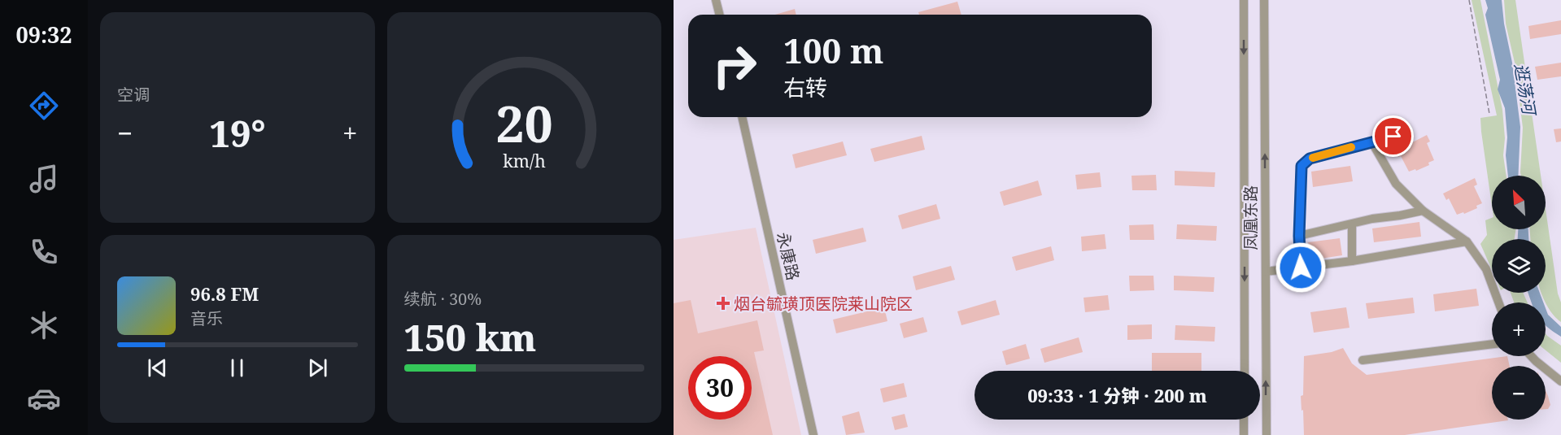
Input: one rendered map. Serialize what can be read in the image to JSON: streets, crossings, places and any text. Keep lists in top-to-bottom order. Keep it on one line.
{"streets":{"street":["凤凰东路","永康路"]},"water":["逛荡河"],"places":{"health":["烟台毓璜顶医院莱山院区"]},"north":"top left","page":{"tabs":"09:32","tile":["空调",["续航 · 30%","150 km"]],"turn":["100 m","右转"],"heat":["−","19°","+"],"map_buttons":["+","−"],"song":["96.8 FM","音乐"],"limit":"30","trip":"09:33 · 1 分钟 · 200 m","gauge":["20","km/h"]}}
